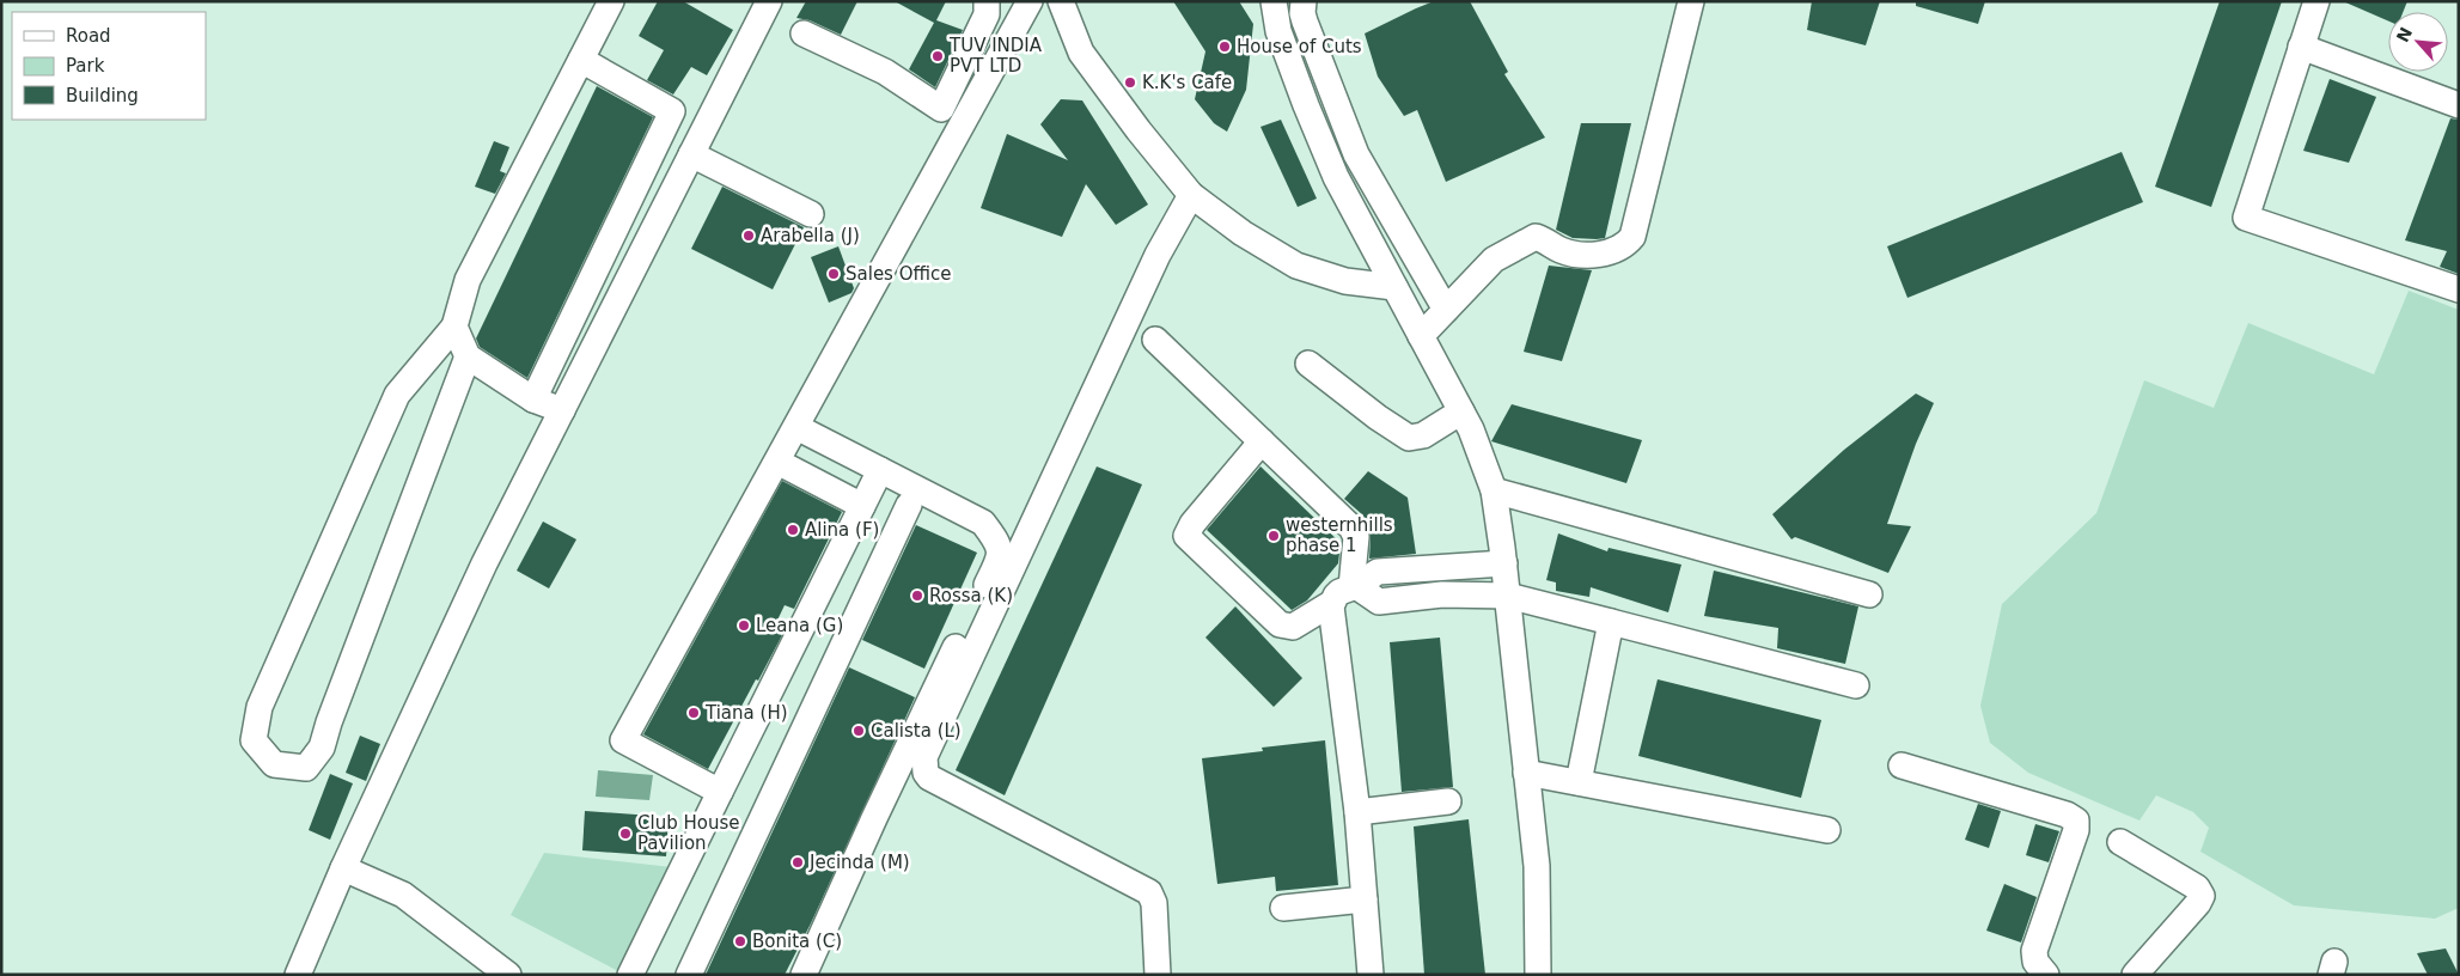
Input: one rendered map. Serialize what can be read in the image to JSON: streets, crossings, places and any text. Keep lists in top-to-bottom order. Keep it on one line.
{"places":["House of Cuts","TUV INDIA PVT LTD","K.K's Cafe","Arabella (J)","Sales Office","Alina (F)","westernhills phase 1","Rossa (K)","Leana (G)","Tiana (H)","Calista (L)","Club House Pavilion","Jecinda (M)","Bonita (C)"],"legend":["Road","Park","Building"],"north":"top left"}
